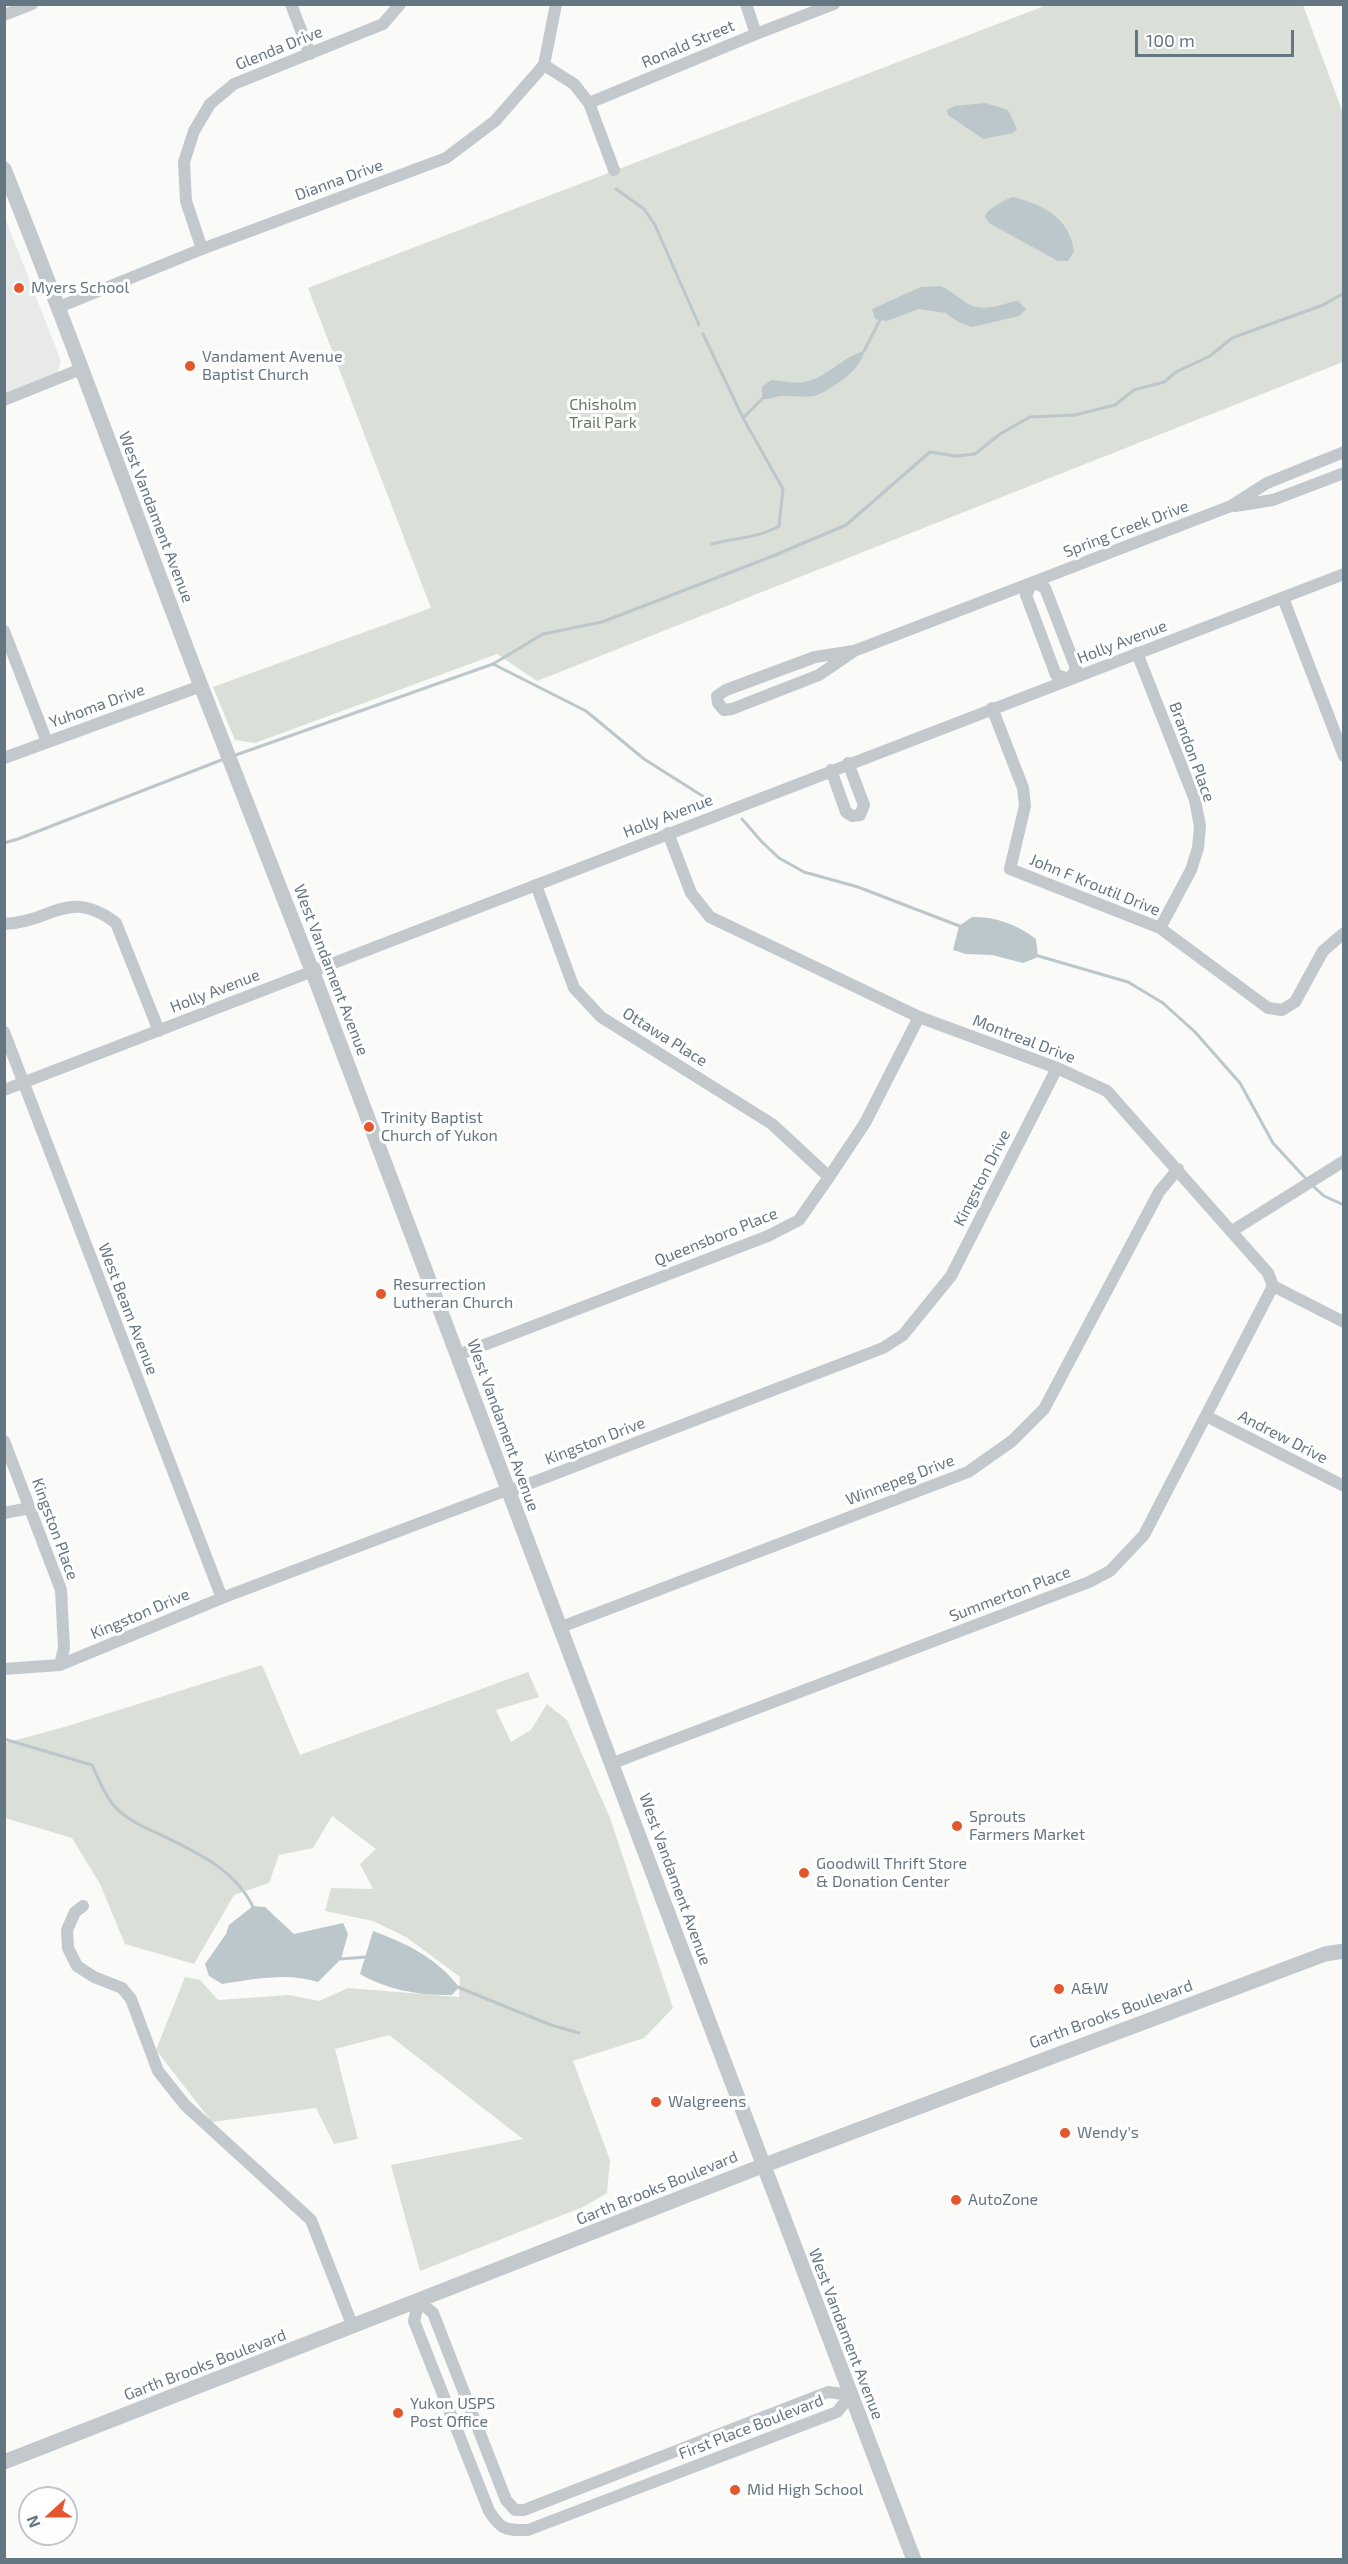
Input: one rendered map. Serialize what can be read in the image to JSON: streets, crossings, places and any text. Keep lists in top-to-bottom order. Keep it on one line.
{"streets":{"street":["Ronald Street","Glenda Drive","Dianna Drive","West Vandament Avenue","Spring Creek Drive","Holly Avenue","Yuhoma Drive","Brandon Place","John F Kroutil Drive","Ottawa Place","Montreal Drive","Kingston Drive","Queensboro Place","West Beam Avenue","Andrew Drive","Winnepeg Drive","Kingston Place","Summerton Place","Garth Brooks Boulevard","First Place Boulevard"]},"crossings":[["Glenda Drive","Dianna Drive"],["Dianna Drive","West Vandament Avenue"],["West Vandament Avenue","Holly Avenue"],["West Vandament Avenue","Yuhoma Drive"],["West Vandament Avenue","Kingston Drive"],["West Vandament Avenue","Queensboro Place"],["West Vandament Avenue","Winnepeg Drive"],["West Vandament Avenue","Summerton Place"],["West Vandament Avenue","Garth Brooks Boulevard"],["West Vandament Avenue","First Place Boulevard"],["Holly Avenue","Brandon Place"],["Holly Avenue","John F Kroutil Drive"],["Holly Avenue","Ottawa Place"],["Holly Avenue","Montreal Drive"],["Holly Avenue","West Beam Avenue"],["Brandon Place","John F Kroutil Drive"],["Ottawa Place","Queensboro Place"],["Montreal Drive","Kingston Drive"],["Montreal Drive","Queensboro Place"],["Montreal Drive","Winnepeg Drive"],["Montreal Drive","Summerton Place"],["Kingston Drive","West Beam Avenue"],["Kingston Drive","Kingston Place"],["Andrew Drive","Summerton Place"],["Garth Brooks Boulevard","First Place Boulevard"]],"parks":["Chisholm Trail Park"],"places":["Myers School","Vandament Avenue Baptist Church","Trinity Baptist Church of Yukon","Resurrection Lutheran Church","Sprouts Farmers Market","Goodwill Thrift Store & Donation Center","A&W","Walgreens","Wendy's","AutoZone","Yukon USPS Post Office","Mid High School"],"scale_bar":"100 m","north":"left"}
